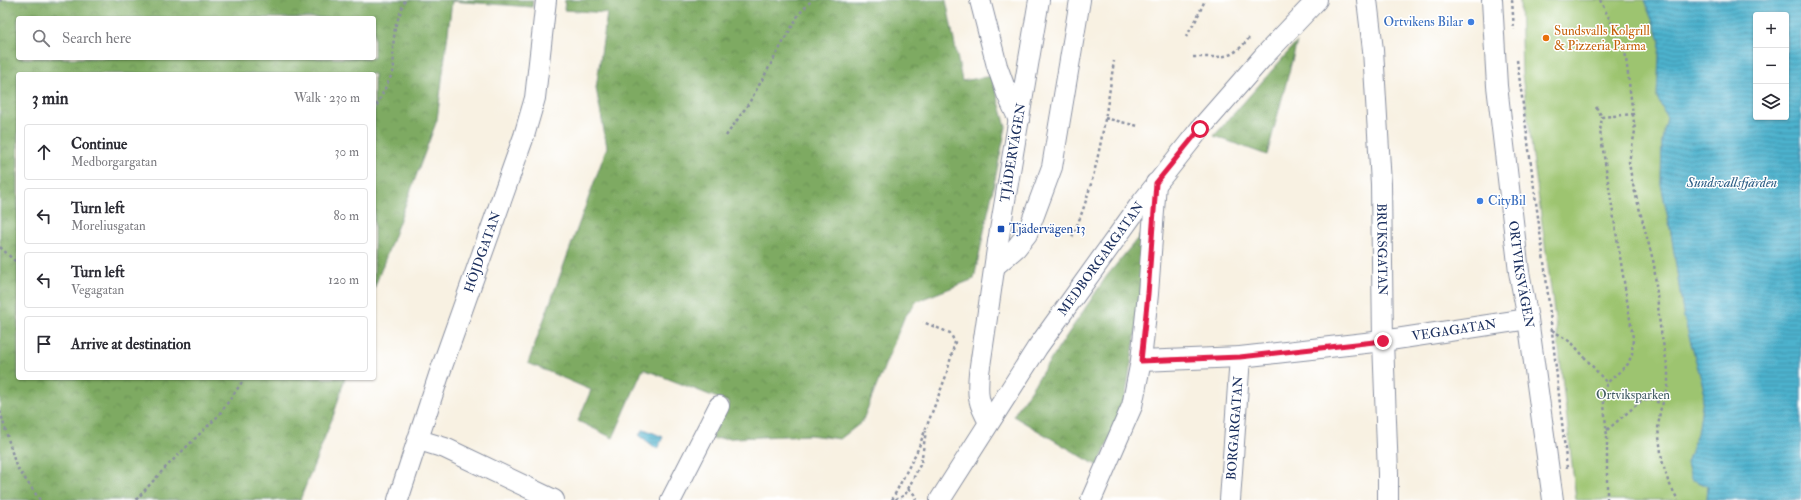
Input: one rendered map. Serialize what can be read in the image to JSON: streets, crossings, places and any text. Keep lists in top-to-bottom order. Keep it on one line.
{"streets":{"street":["TJÄDERVÄGEN","BRUKSGATAN","HÖJDGATAN","MEDBORGARGATAN","ORTVIKSVÄGEN","VEGAGATAN","BORGARGATAN"]},"crossings":[["TJÄDERVÄGEN","MEDBORGARGATAN"],["BRUKSGATAN","VEGAGATAN"],["ORTVIKSVÄGEN","VEGAGATAN"],["VEGAGATAN","BORGARGATAN"]],"water":["Sundsvallsfjärden"],"parks":["Ortviksparken"],"places":{"other":["Ortvikens Bilar","Sundsvalls Kolgrill & Pizzeria Parma","CityBil"],"transit":["Tjädervägen 13"]},"page":{"map_buttons":["+","−"],"search":"Search here","heading":["3 min","Walk · 230 m"],"list":[["Continue","Medborgargatan","30 m"],["Turn left","Moreliusgatan","80 m"],["Turn left","Vegagatan","120 m"],"Arrive at destination"]}}
